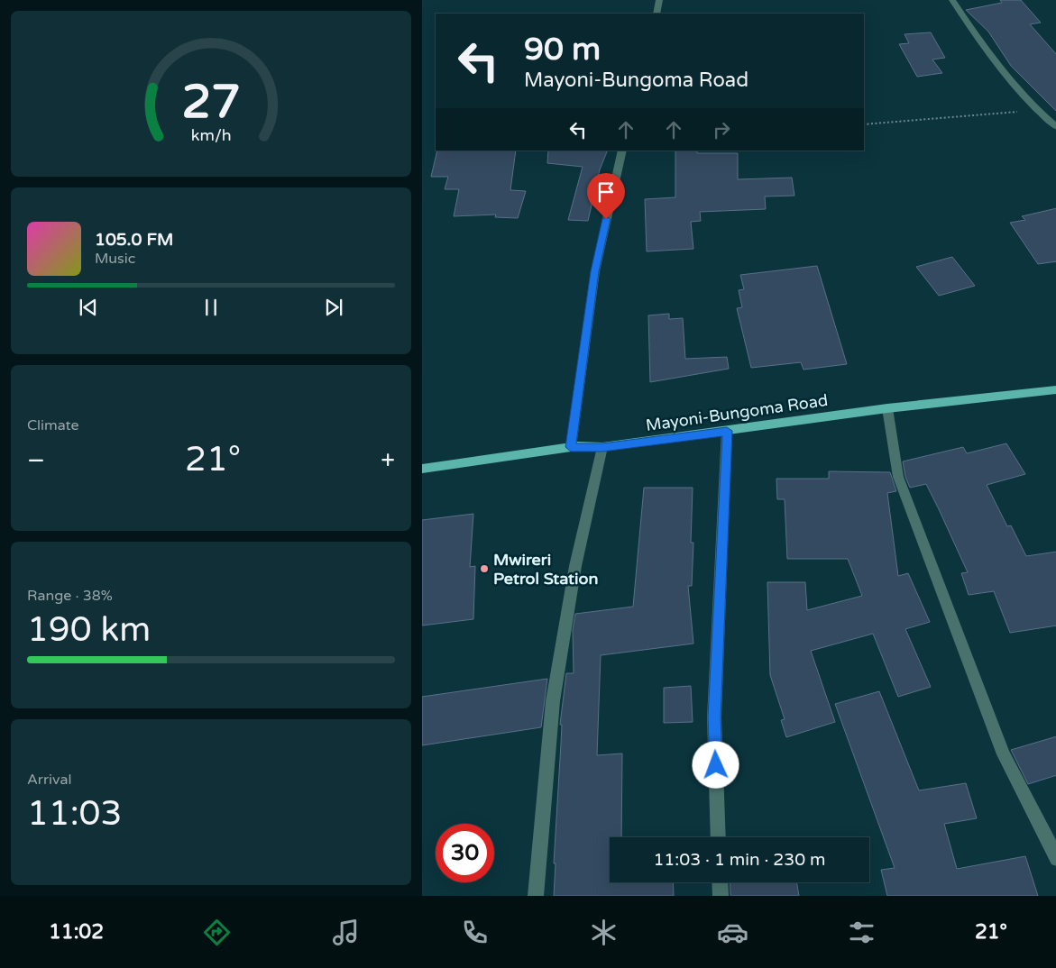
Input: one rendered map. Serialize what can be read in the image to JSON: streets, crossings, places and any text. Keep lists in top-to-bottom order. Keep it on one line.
{"streets":{"main road":["Mayoni-Bungoma Road"]},"places":["Mwireri Petrol Station"],"page":{"turn":["90 m","Mayoni-Bungoma Road"],"song":["105.0 FM","Music"],"tile":["Climate",["Range · 38%","190 km"],["Arrival","11:03"]],"heat":["−","21°","+"],"limit":"30","trip":"11:03 · 1 min · 230 m","tabs":["11:02","21°"],"gauge":["27","km/h"]}}
